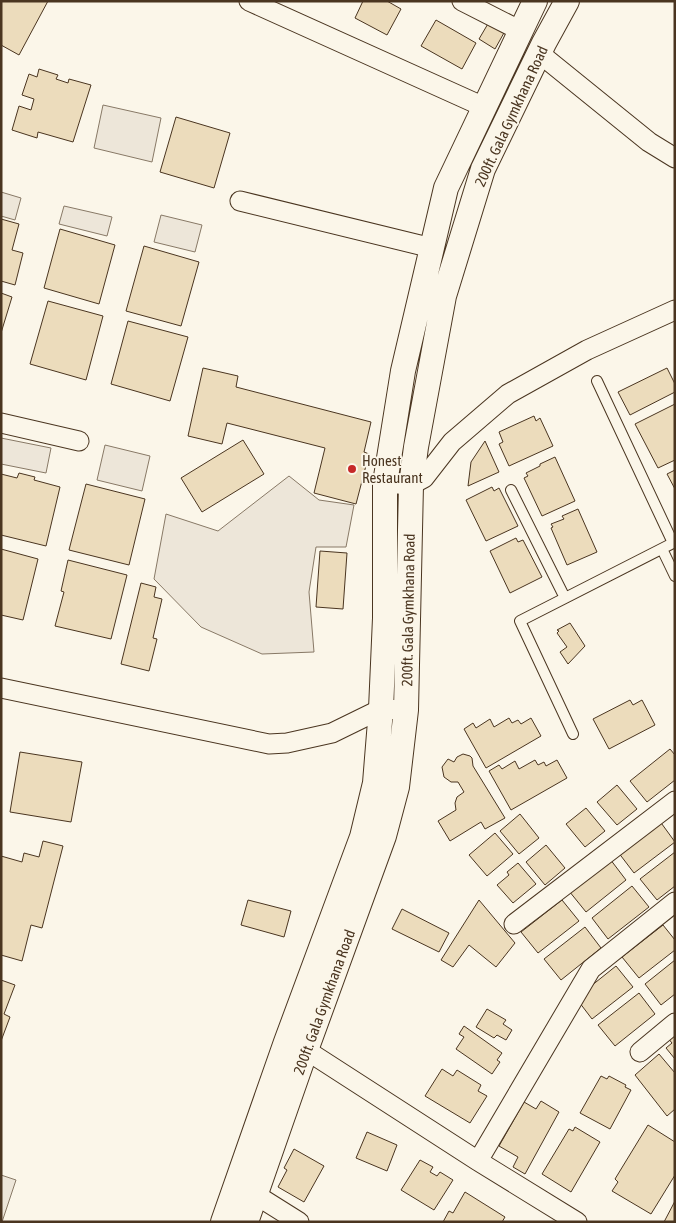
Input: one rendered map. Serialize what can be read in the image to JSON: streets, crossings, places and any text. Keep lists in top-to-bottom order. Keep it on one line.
{"streets":{"street":["200ft. Gala Gymkhana Road"]},"places":["Honest Restaurant"]}
